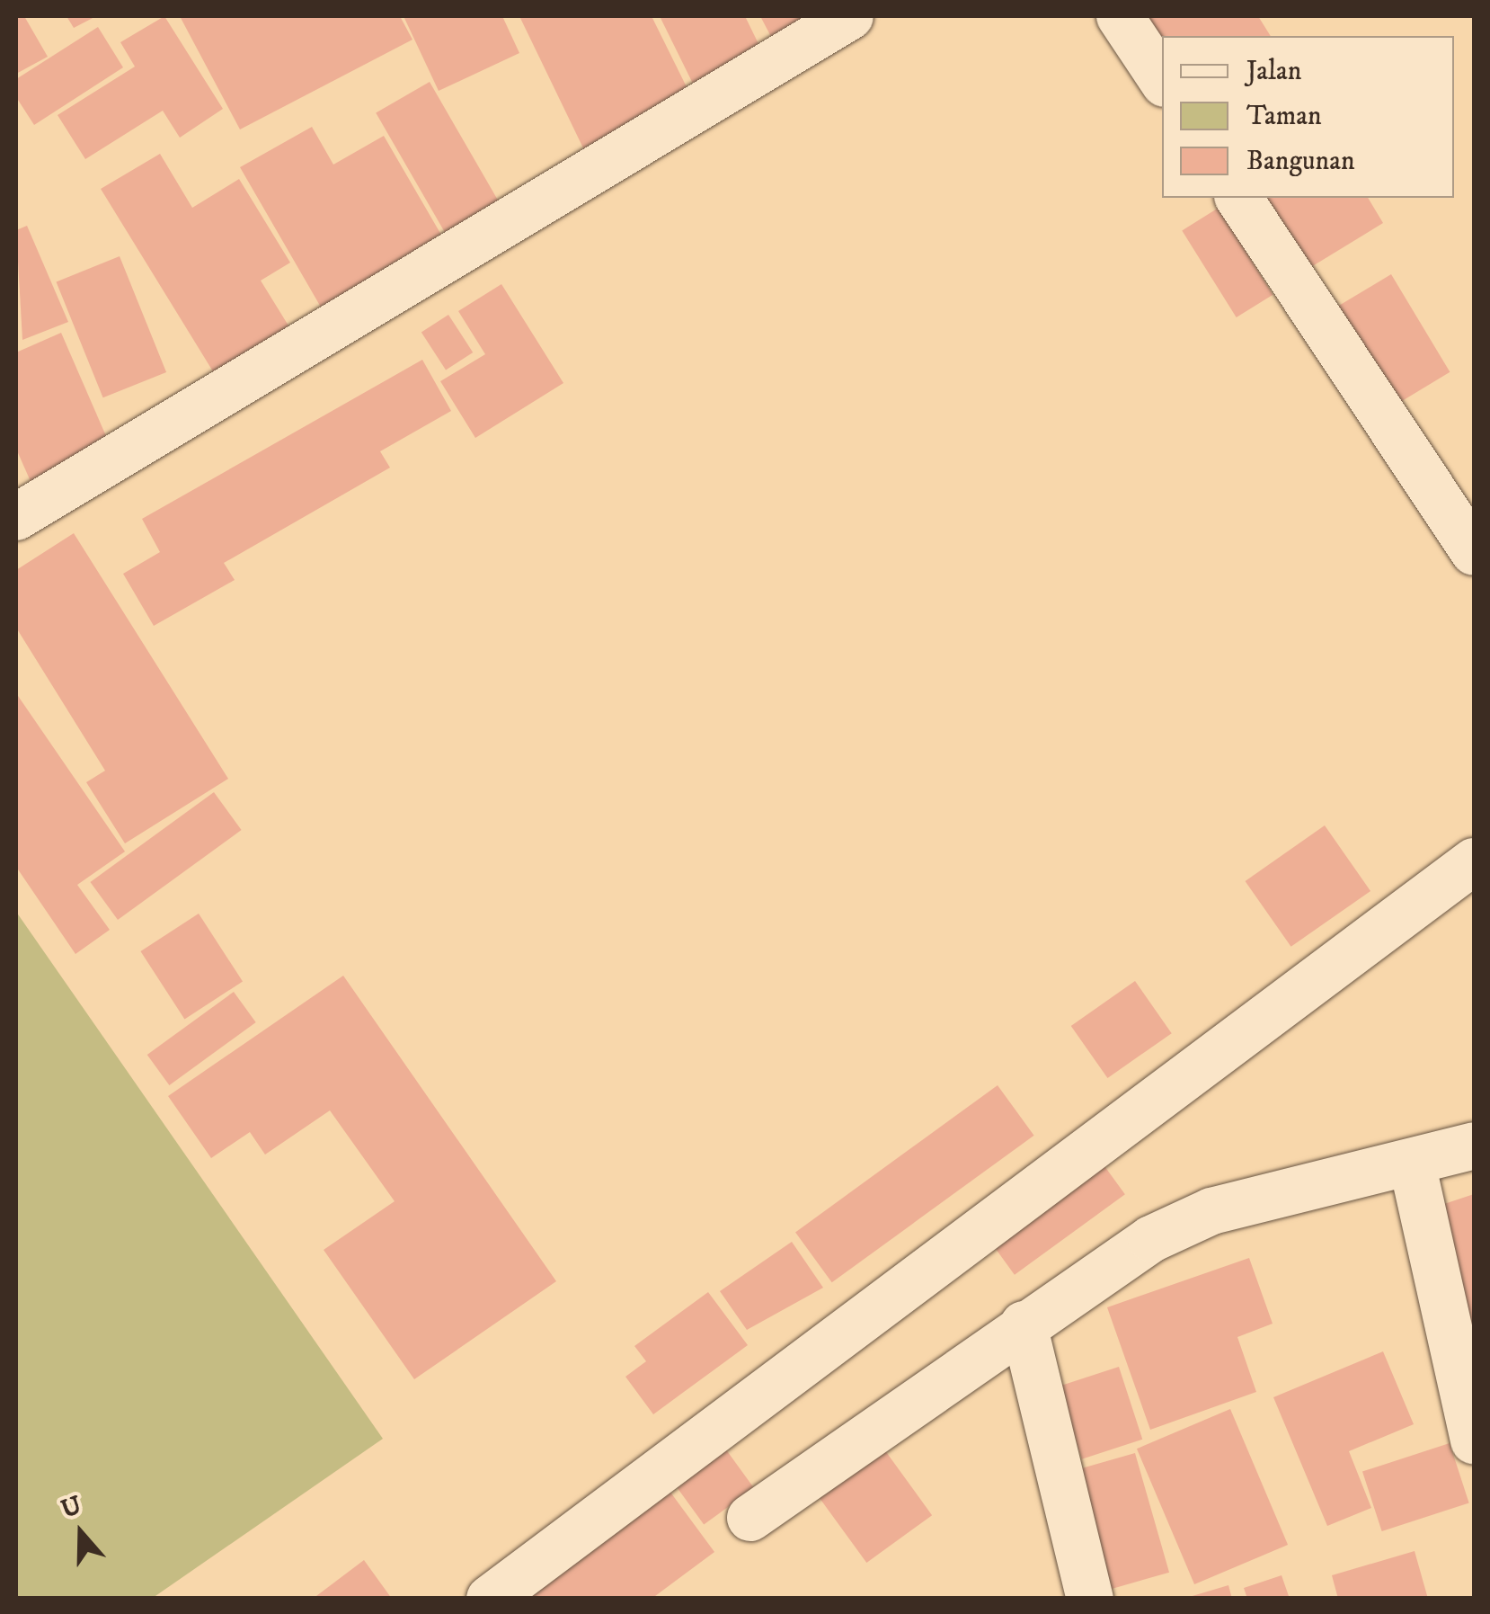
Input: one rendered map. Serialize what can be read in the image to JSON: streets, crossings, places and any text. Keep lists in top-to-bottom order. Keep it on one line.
{"legend":["Jalan","Taman","Bangunan"],"north":"top"}
